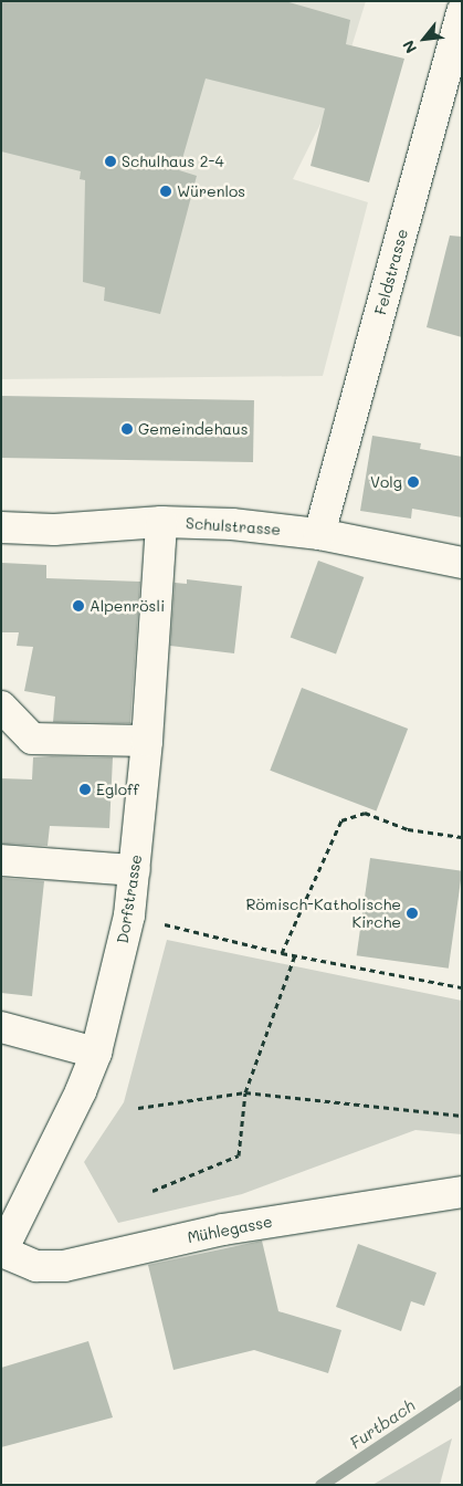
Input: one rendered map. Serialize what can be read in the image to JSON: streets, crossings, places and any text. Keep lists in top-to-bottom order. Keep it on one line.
{"streets":{"street":["Feldstrasse","Schulstrasse","Dorfstrasse","Mühlegasse"]},"crossings":[["Feldstrasse","Schulstrasse"],["Schulstrasse","Dorfstrasse"],["Dorfstrasse","Mühlegasse"]],"water":["Furtbach"],"places":["Schulhaus 2-4","Würenlos","Gemeindehaus","Volg","Alpenrösli","Egloff","Römisch-Katholische Kirche"],"north":"bottom left"}
